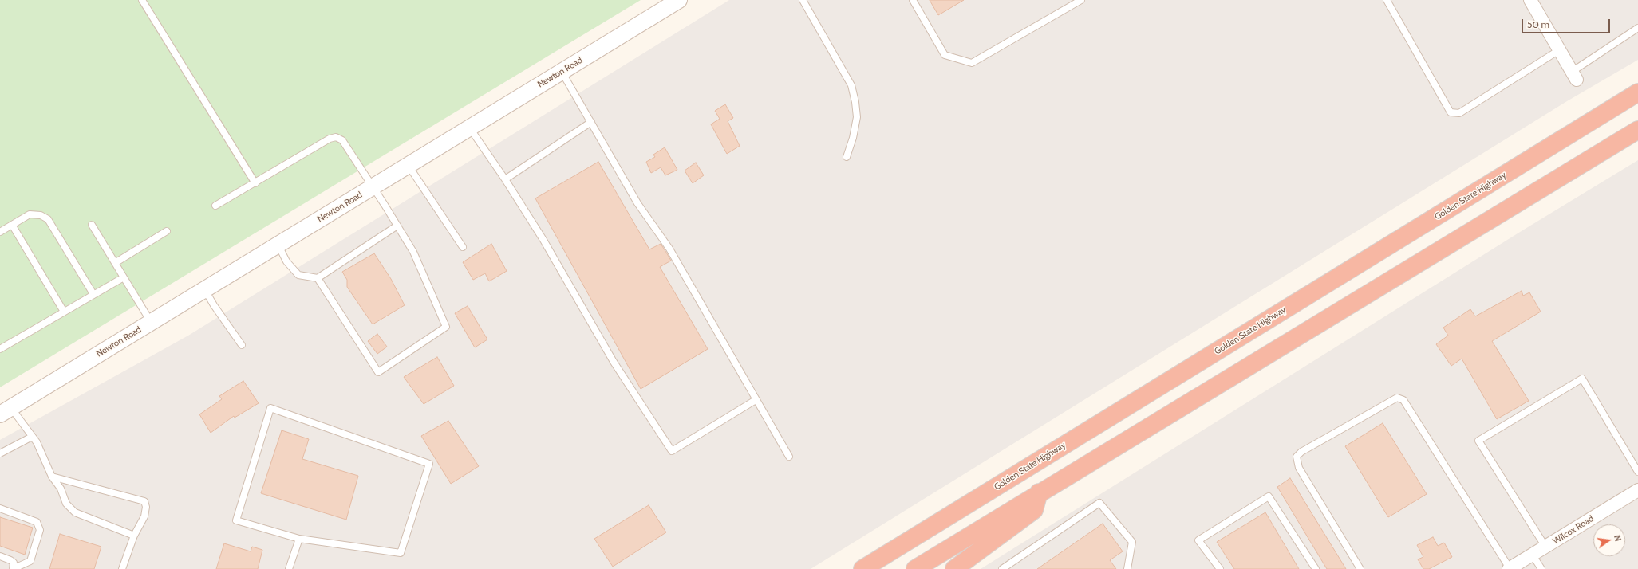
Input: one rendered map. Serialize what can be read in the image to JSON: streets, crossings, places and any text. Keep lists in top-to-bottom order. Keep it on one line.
{"streets":{"highway":["Golden State Highway"],"street":["Newton Road","Wilcox Road"]},"scale_bar":"50 m","north":"right"}
